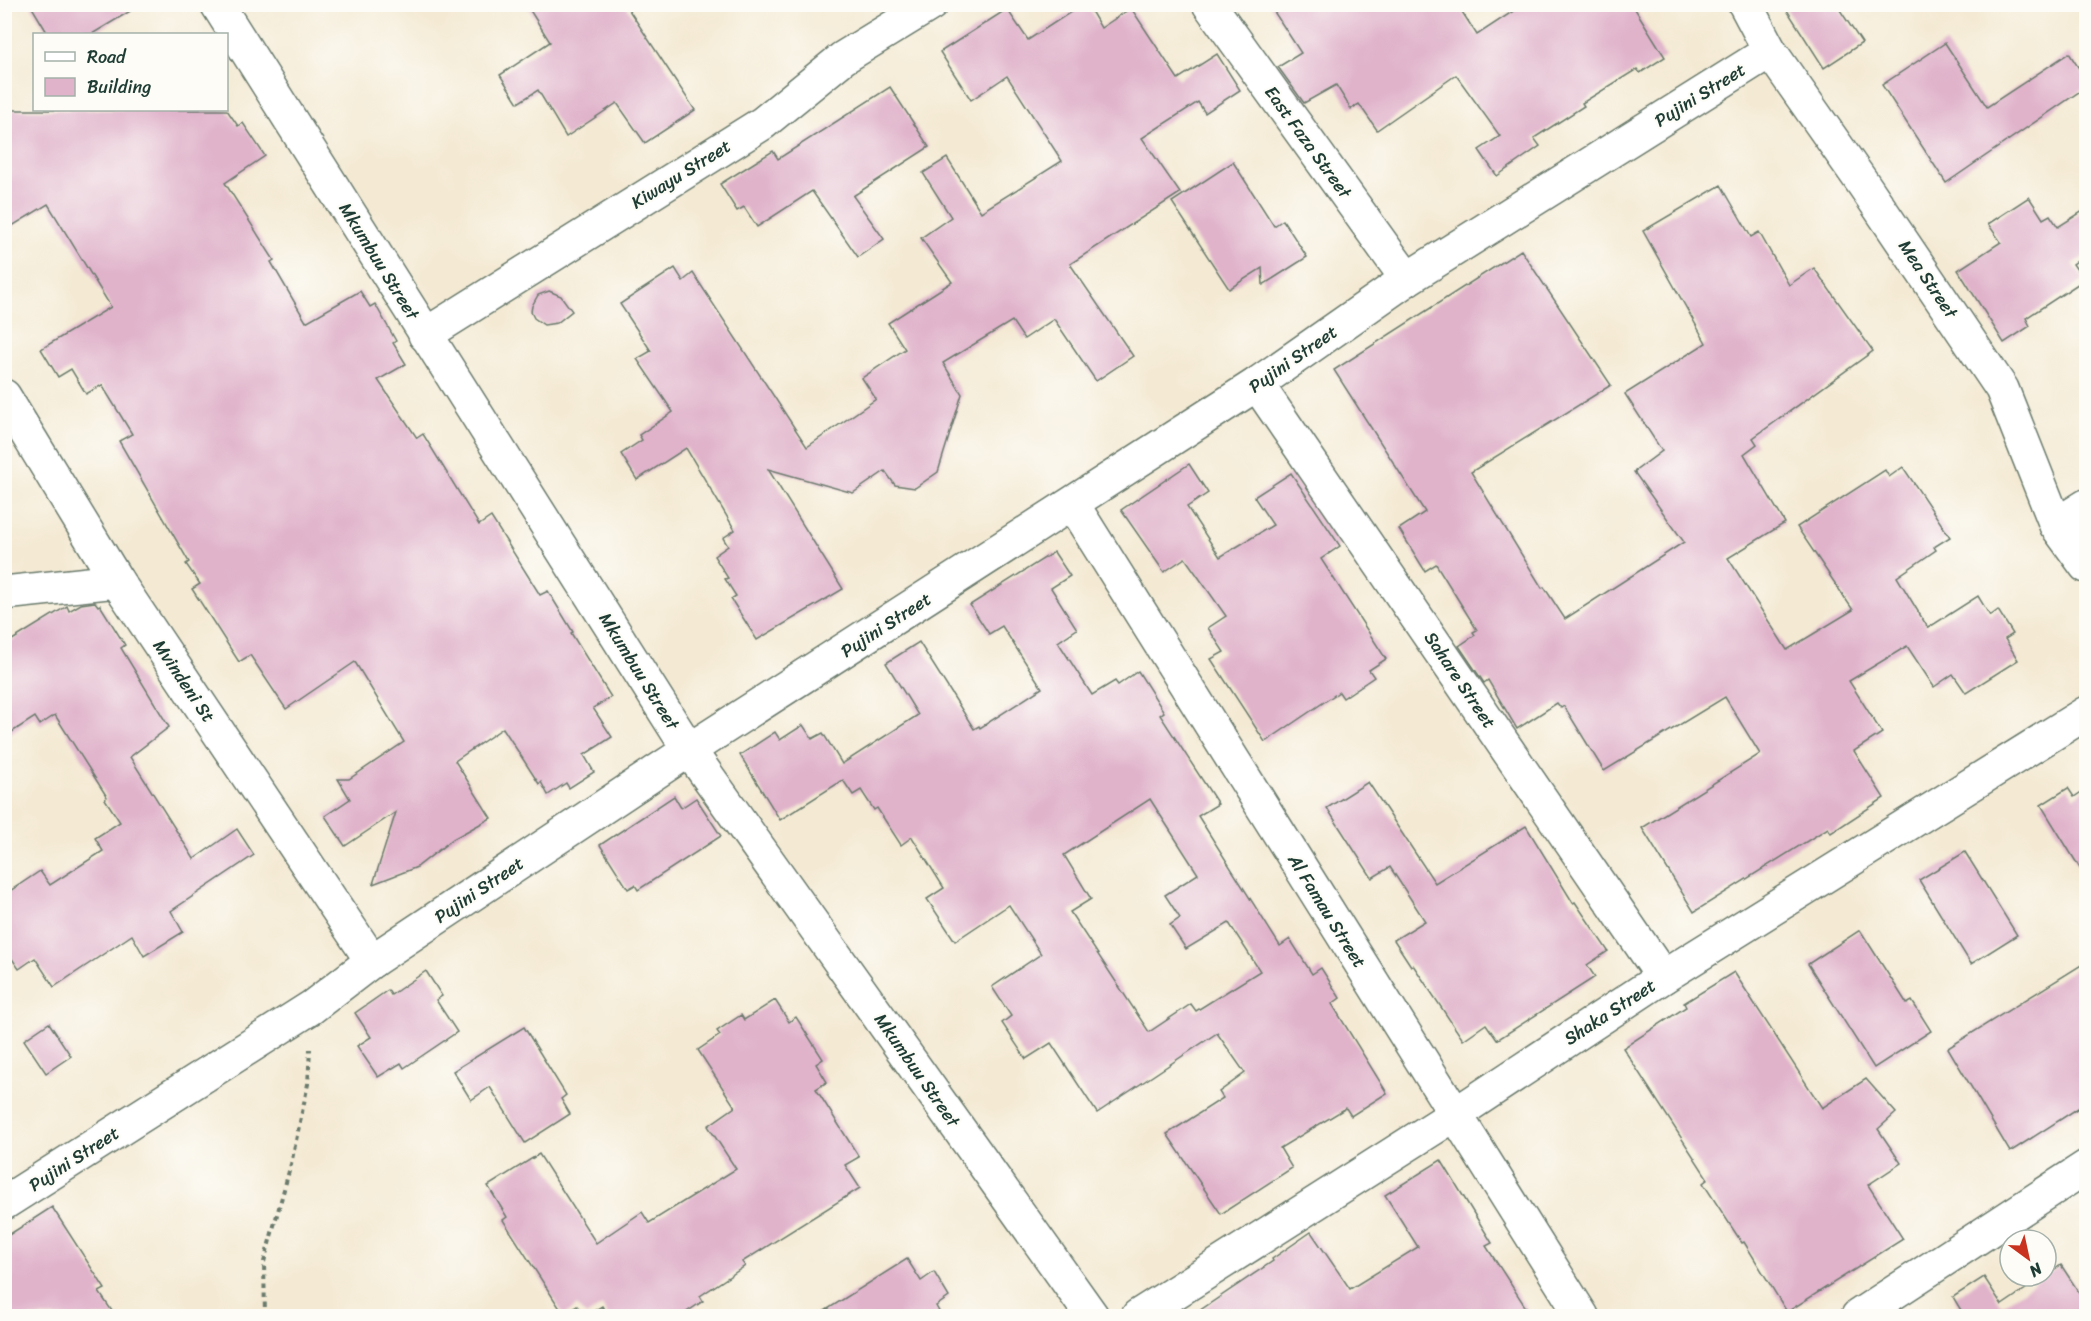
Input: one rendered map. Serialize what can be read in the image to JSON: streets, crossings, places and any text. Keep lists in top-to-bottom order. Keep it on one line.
{"streets":{"street":["Pujini Street","East Faza Street","Kiwayu Street","Mkumbuu Street","Mea Street","Sahare Street","Mvindeni St","Al Famau Street","Shaka Street"]},"crossings":[["Pujini Street","East Faza Street"],["Pujini Street","Mkumbuu Street"],["Pujini Street","Mea Street"],["Pujini Street","Sahare Street"],["Pujini Street","Mvindeni St"],["Pujini Street","Al Famau Street"],["Kiwayu Street","Mkumbuu Street"],["Sahare Street","Shaka Street"],["Al Famau Street","Shaka Street"]],"legend":["Road","Building"],"north":"bottom right"}
